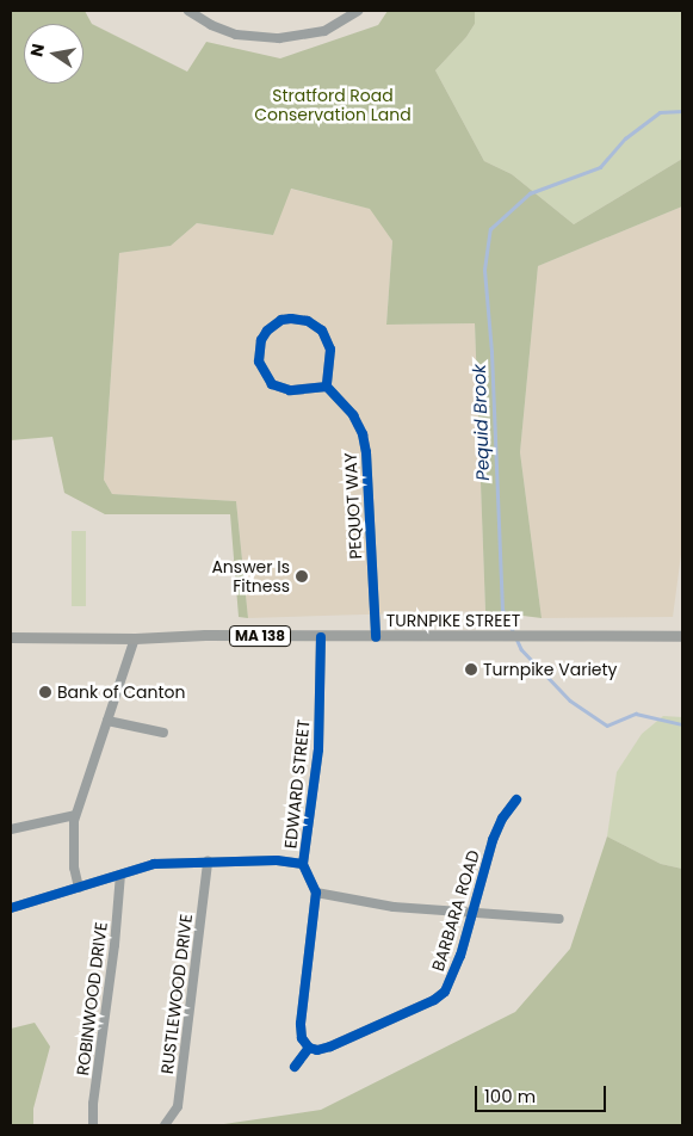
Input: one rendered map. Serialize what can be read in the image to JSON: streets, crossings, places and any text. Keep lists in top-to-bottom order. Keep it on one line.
{"streets":{"main road":["TURNPIKE STREET","MA 138"],"street":["PEQUOT WAY","EDWARD STREET","BARBARA ROAD","RUSTLEWOOD DRIVE","ROBINWOOD DRIVE"]},"crossings":[["PEQUOT WAY","TURNPIKE STREET"],["TURNPIKE STREET","EDWARD STREET"]],"water":["Pequid Brook"],"parks":["Stratford Road Conservation Land"],"places":["Answer Is Fitness","Turnpike Variety","Bank of Canton"],"scale_bar":"100 m","north":"left"}
